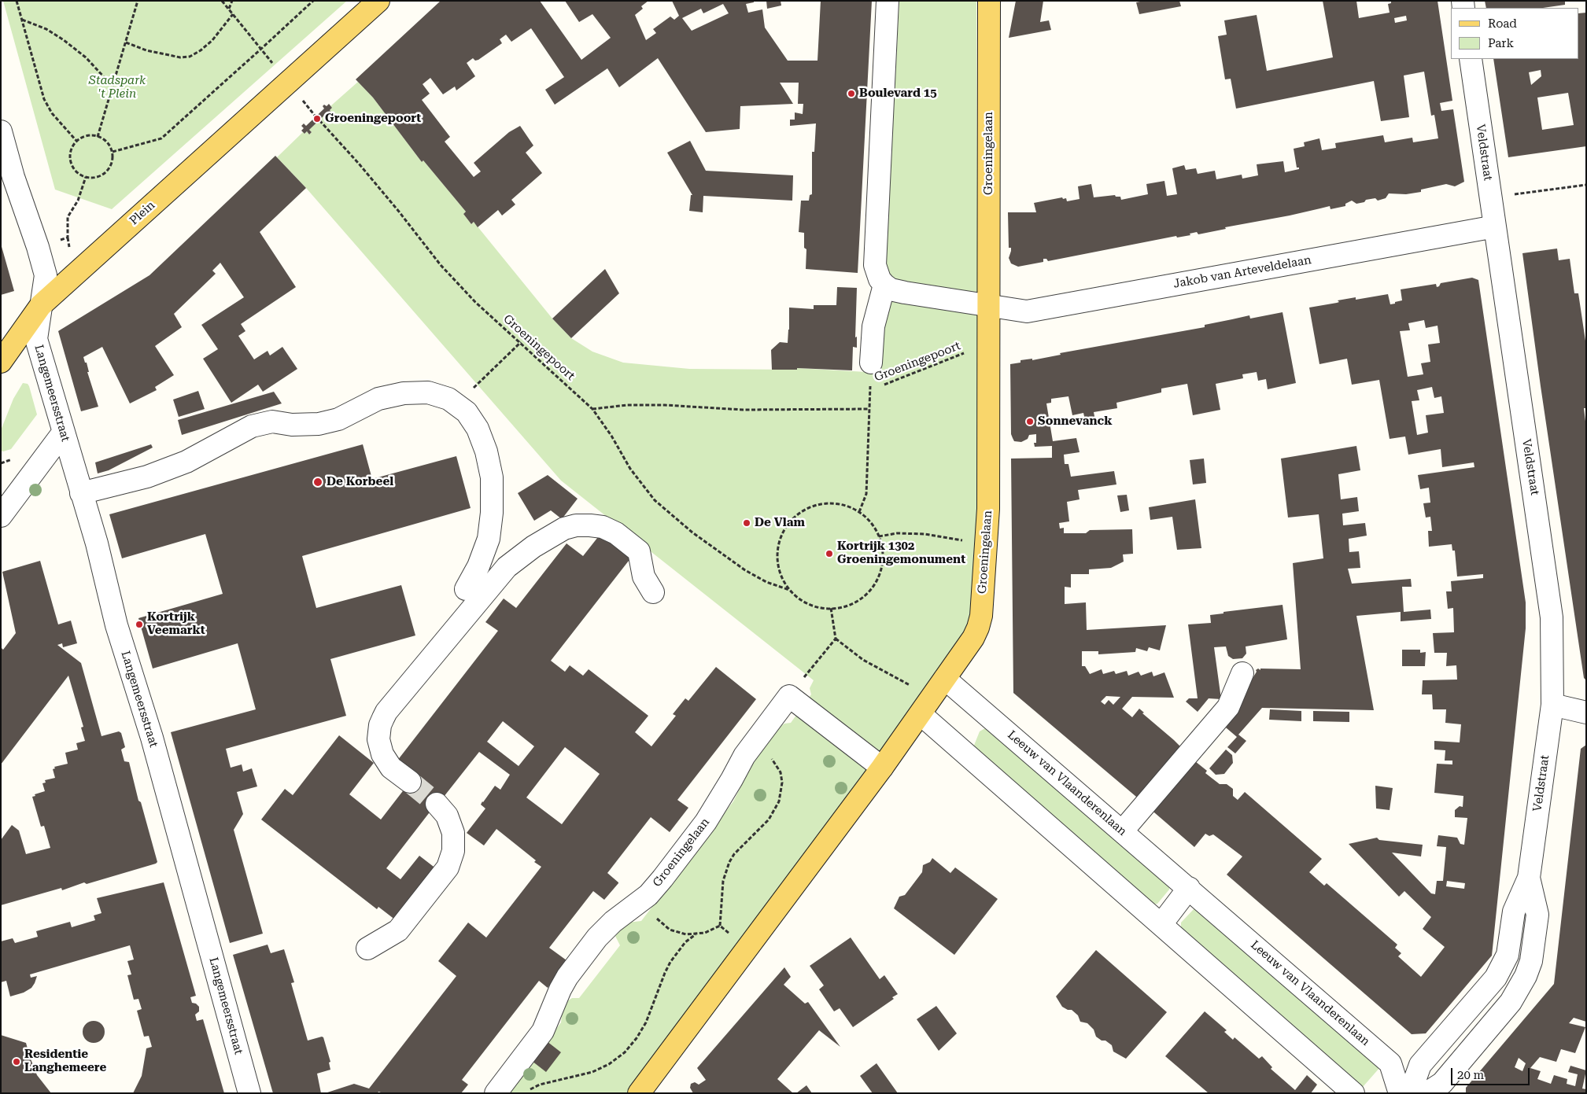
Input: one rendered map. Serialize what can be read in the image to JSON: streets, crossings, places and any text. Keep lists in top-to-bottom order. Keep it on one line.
{"streets":{"main road":["Groeningelaan","Plein"],"street":["Veldstraat","Jakob van Arteveldelaan","Langemeersstraat","Leeuw van Vlaanderenlaan"],"path":["Groeningepoort"]},"crossings":[["Veldstraat","Jakob van Arteveldelaan"],["Groeningelaan","Jakob van Arteveldelaan"],["Groeningelaan","Groeningepoort"],["Groeningelaan","Leeuw van Vlaanderenlaan"],["Plein","Langemeersstraat"]],"parks":["Stadspark 't Plein"],"places":["Boulevard 15","Groeningepoort","Sonnevanck","De Korbeel","De Vlam","Kortrijk 1302 Groeningemonument","Kortrijk Veemarkt","Residentie Langhemeere"],"legend":["Road","Park"],"scale_bar":"20 m"}
